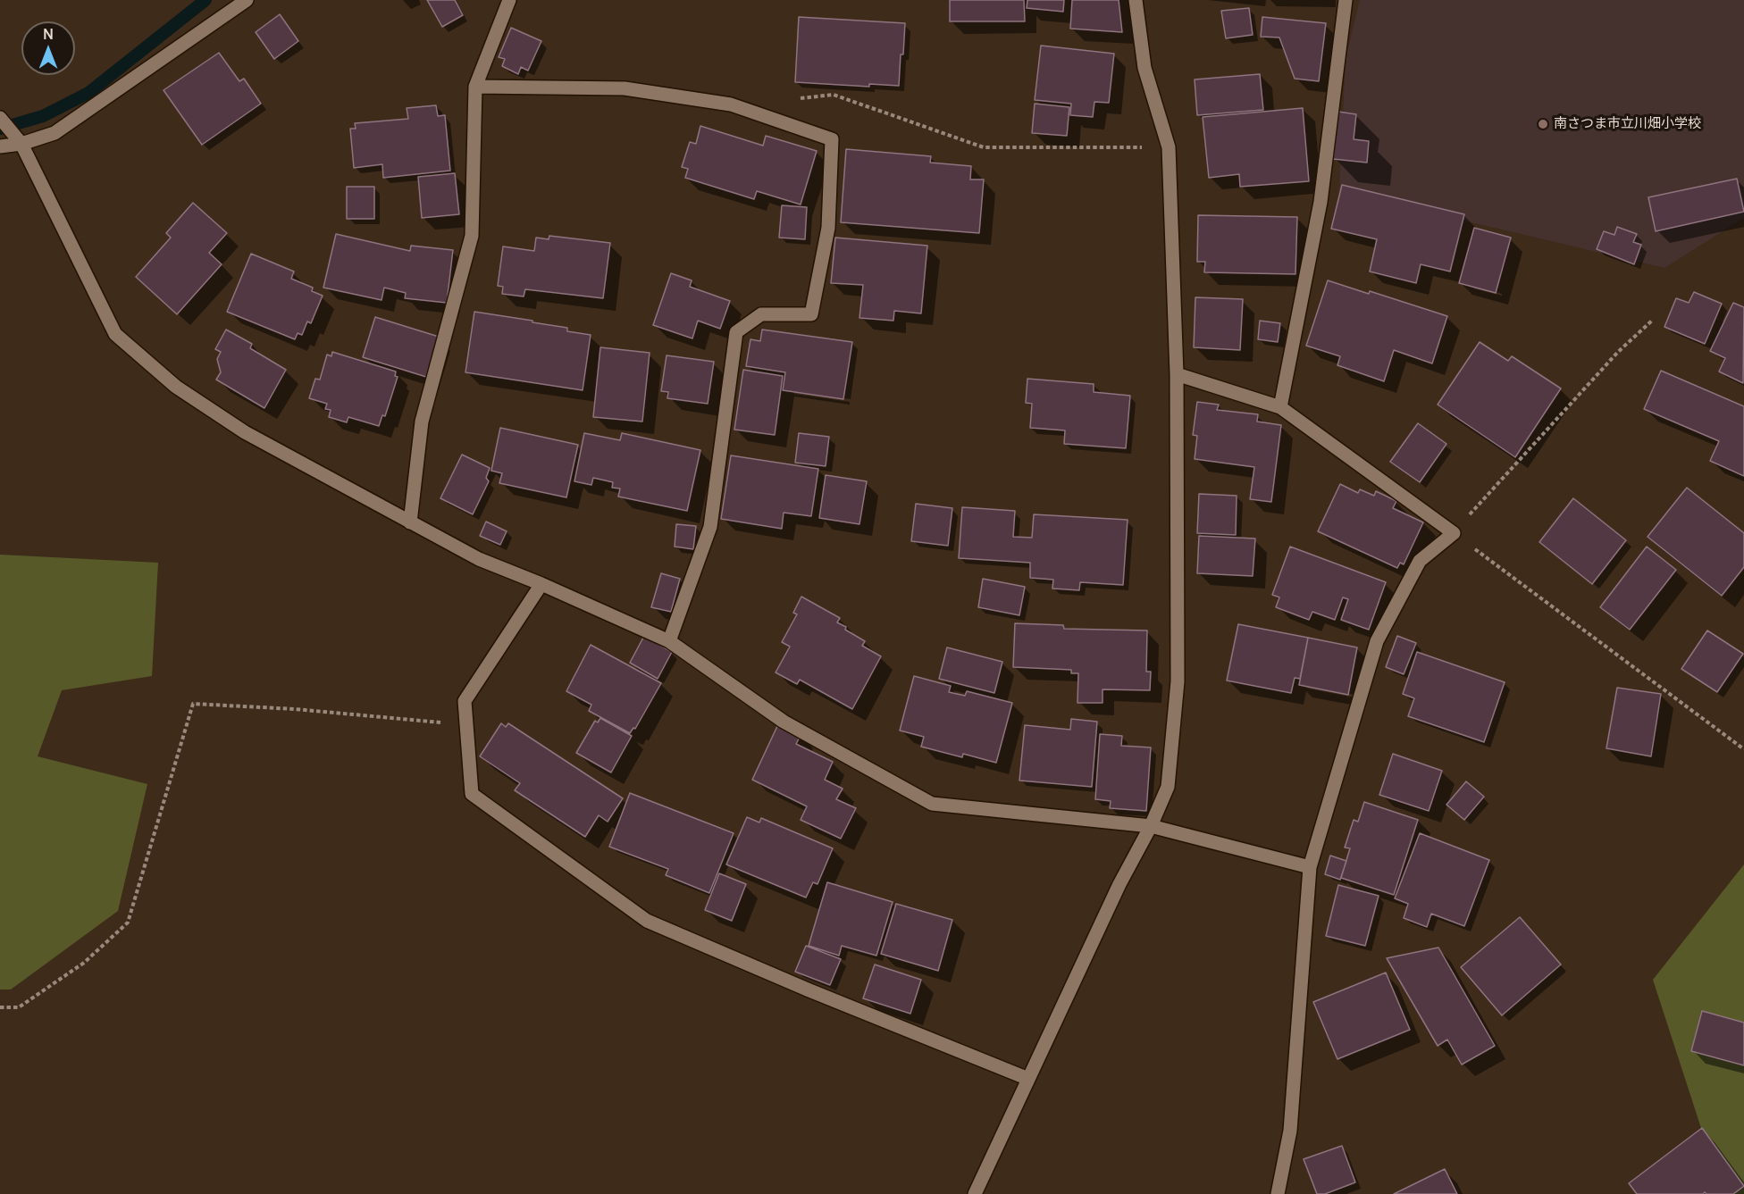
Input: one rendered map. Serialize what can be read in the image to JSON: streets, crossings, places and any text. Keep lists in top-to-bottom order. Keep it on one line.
{"places":["南さつま市立川畑小学校"],"north":"top"}
